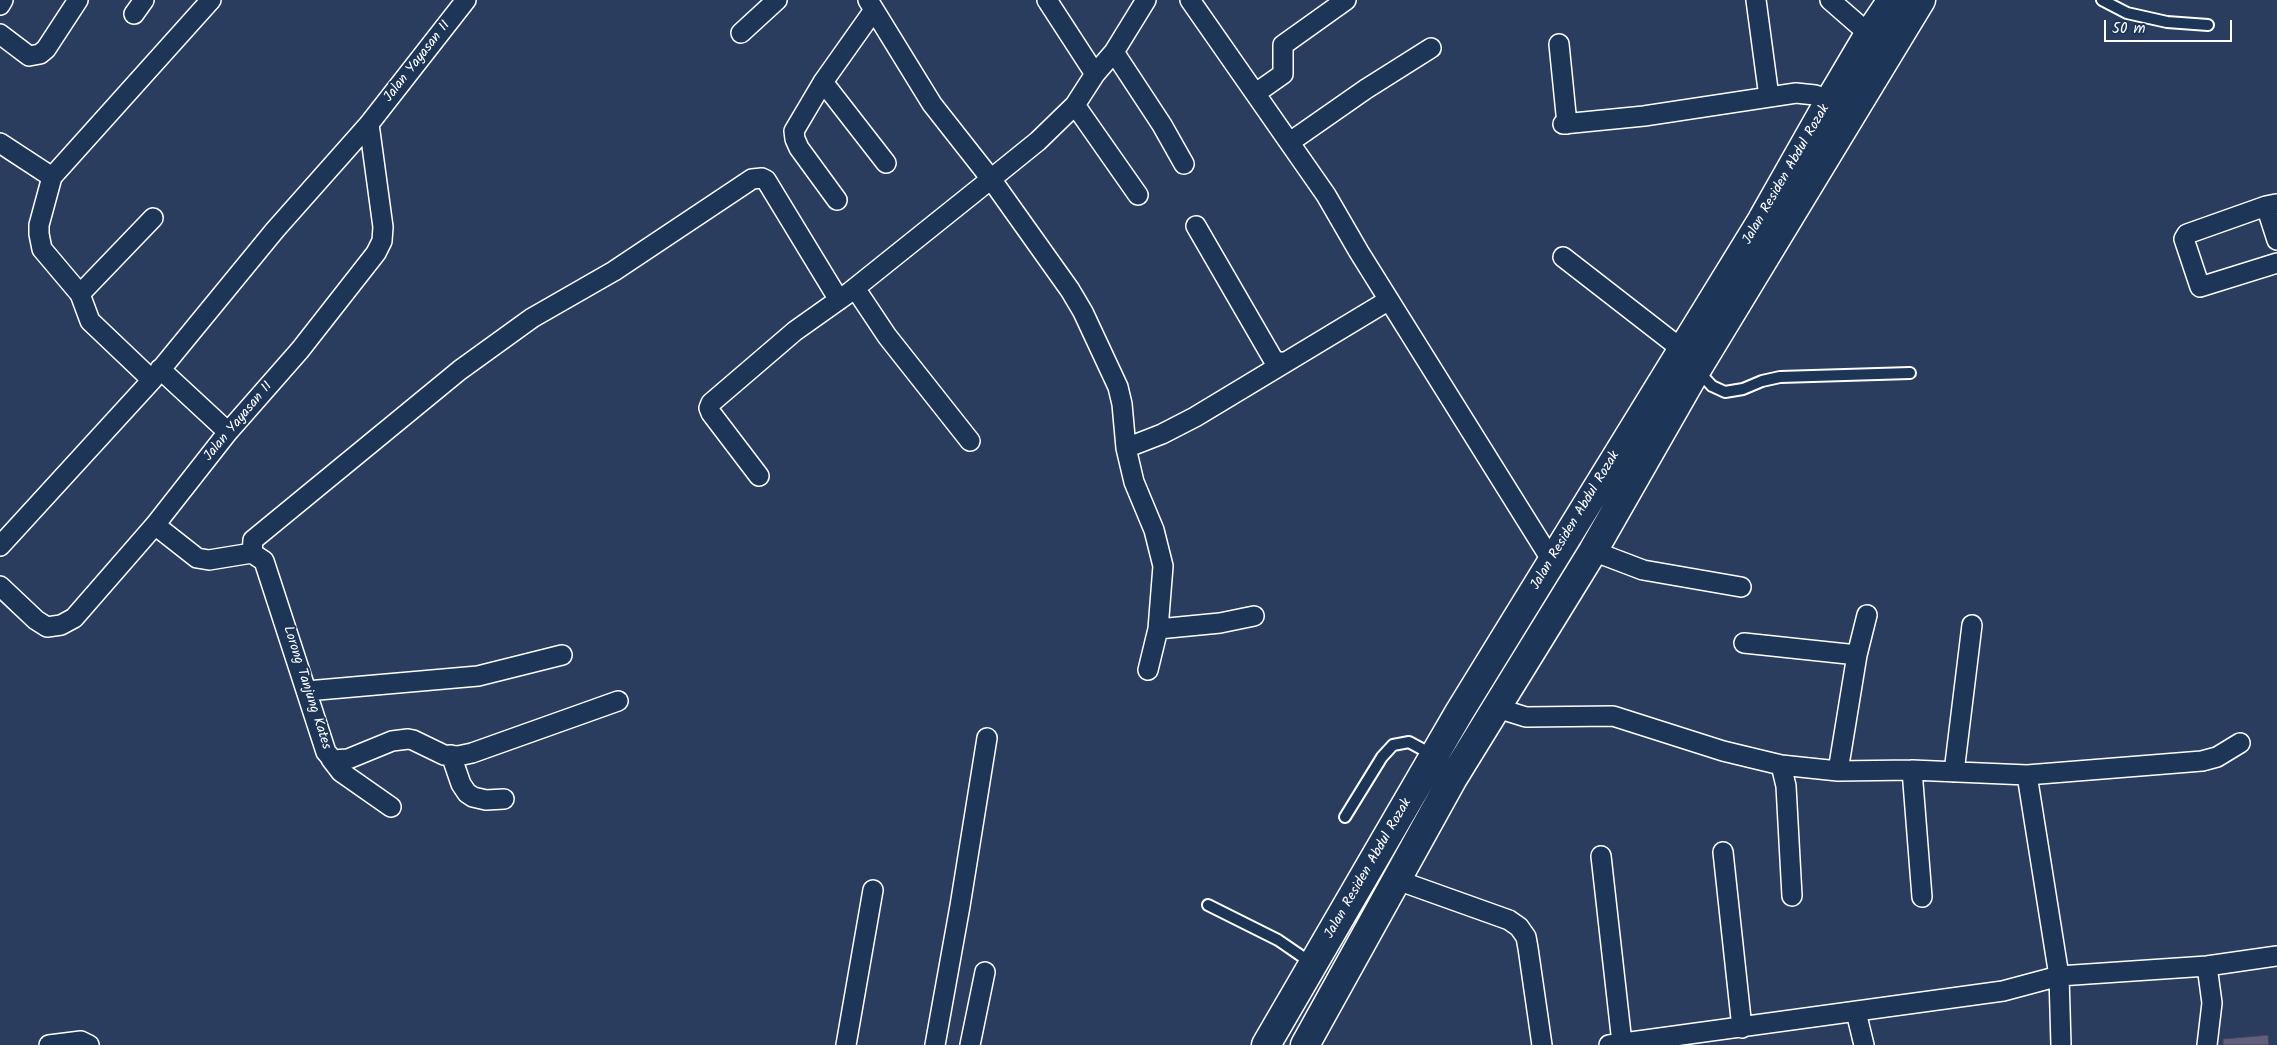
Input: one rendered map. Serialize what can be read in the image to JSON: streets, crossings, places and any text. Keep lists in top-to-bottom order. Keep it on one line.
{"streets":{"highway":["Jalan Residen Abdul Rozak"],"street":["Jalan Yayasan II","Lorong Tanjung Kates"]},"scale_bar":"50 m"}
